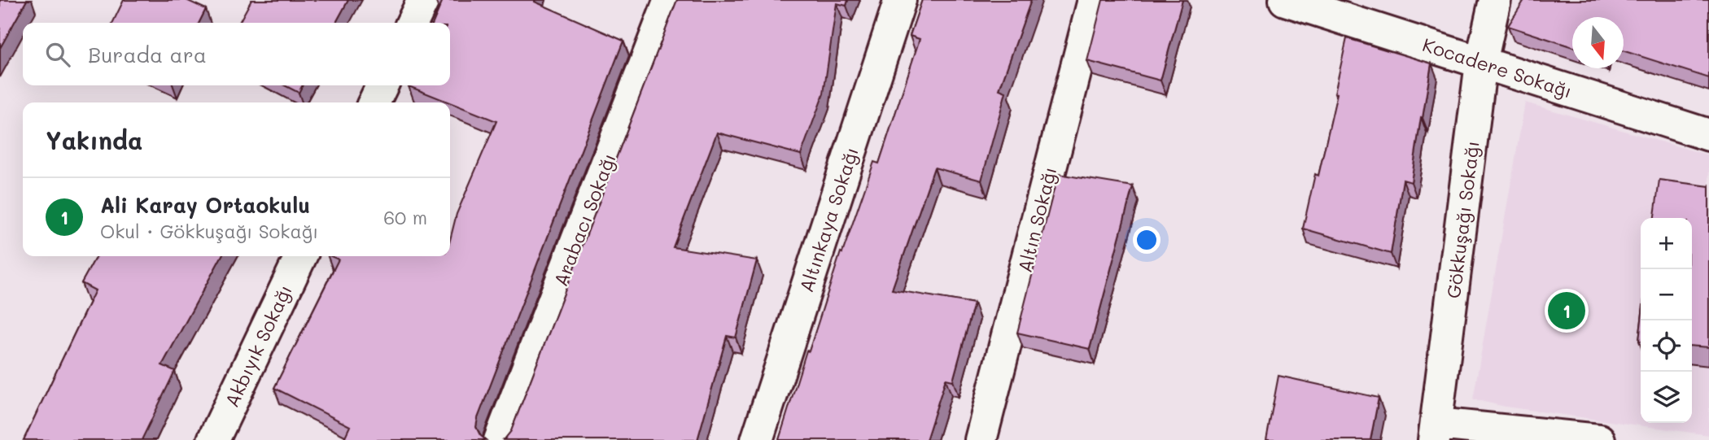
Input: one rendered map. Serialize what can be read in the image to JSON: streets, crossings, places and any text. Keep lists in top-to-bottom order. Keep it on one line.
{"streets":{"street":["Kocadere Sokağı","Arabacı Sokağı","Altınkaya Sokağı","Altın Sokağı","Gökkuşağı Sokağı","Akbıyık Sokağı"]},"crossings":[["Kocadere Sokağı","Gökkuşağı Sokağı"]],"north":"bottom","page":{"search":"Burada ara","heading":"Yakında","list":[{"mark":"1","name":"Ali Karay Ortaokulu","note":"Okul · Gökkuşağı Sokağı","value":"60 m"}],"map_buttons":["+","−"],"pins":"1"}}
